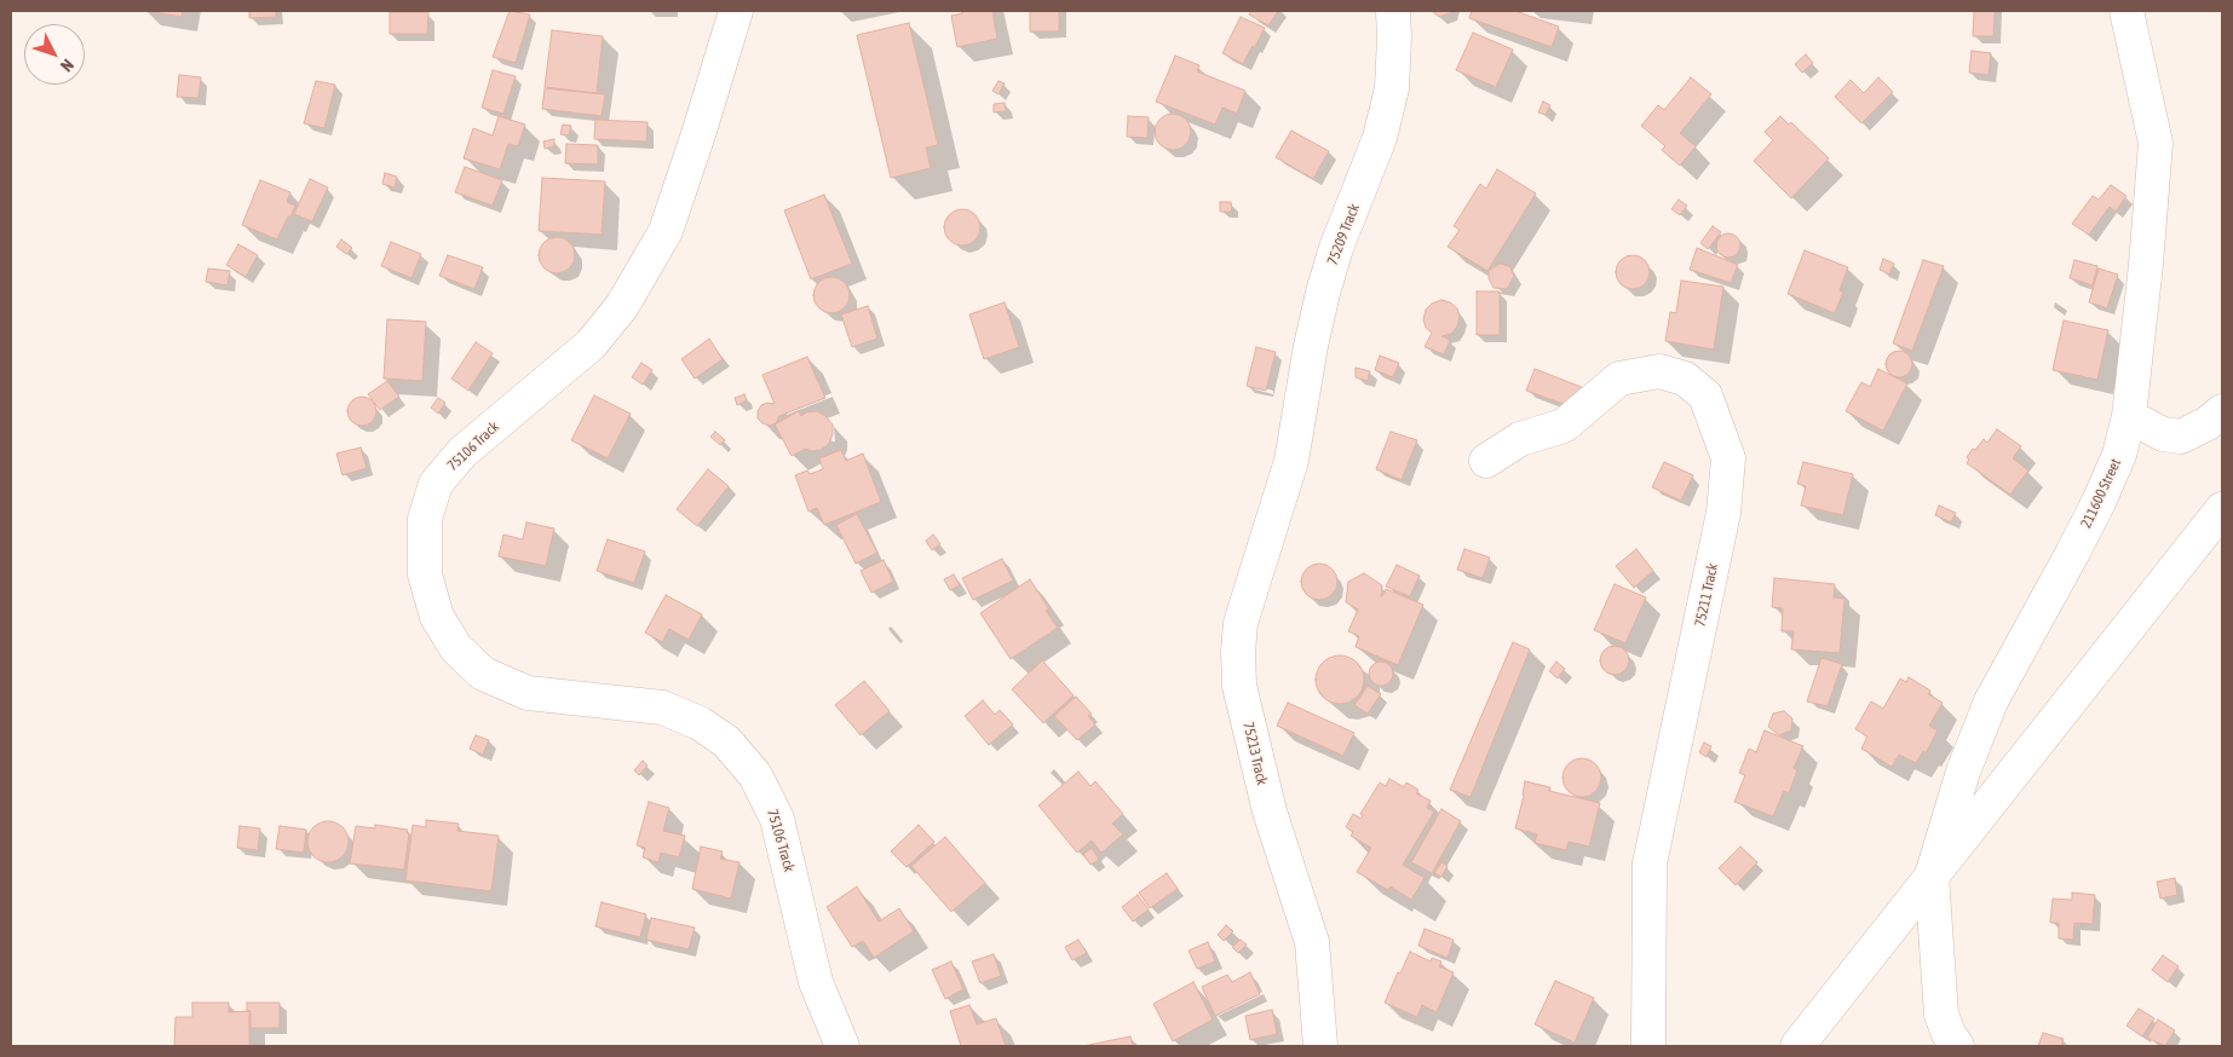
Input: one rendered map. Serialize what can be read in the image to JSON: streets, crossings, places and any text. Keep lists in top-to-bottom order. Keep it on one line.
{"streets":{"street":["75209 Track","75106 Track","211600 Street","75211 Track","75213 Track"]},"crossings":[["75209 Track","75213 Track"]],"north":"bottom right"}
